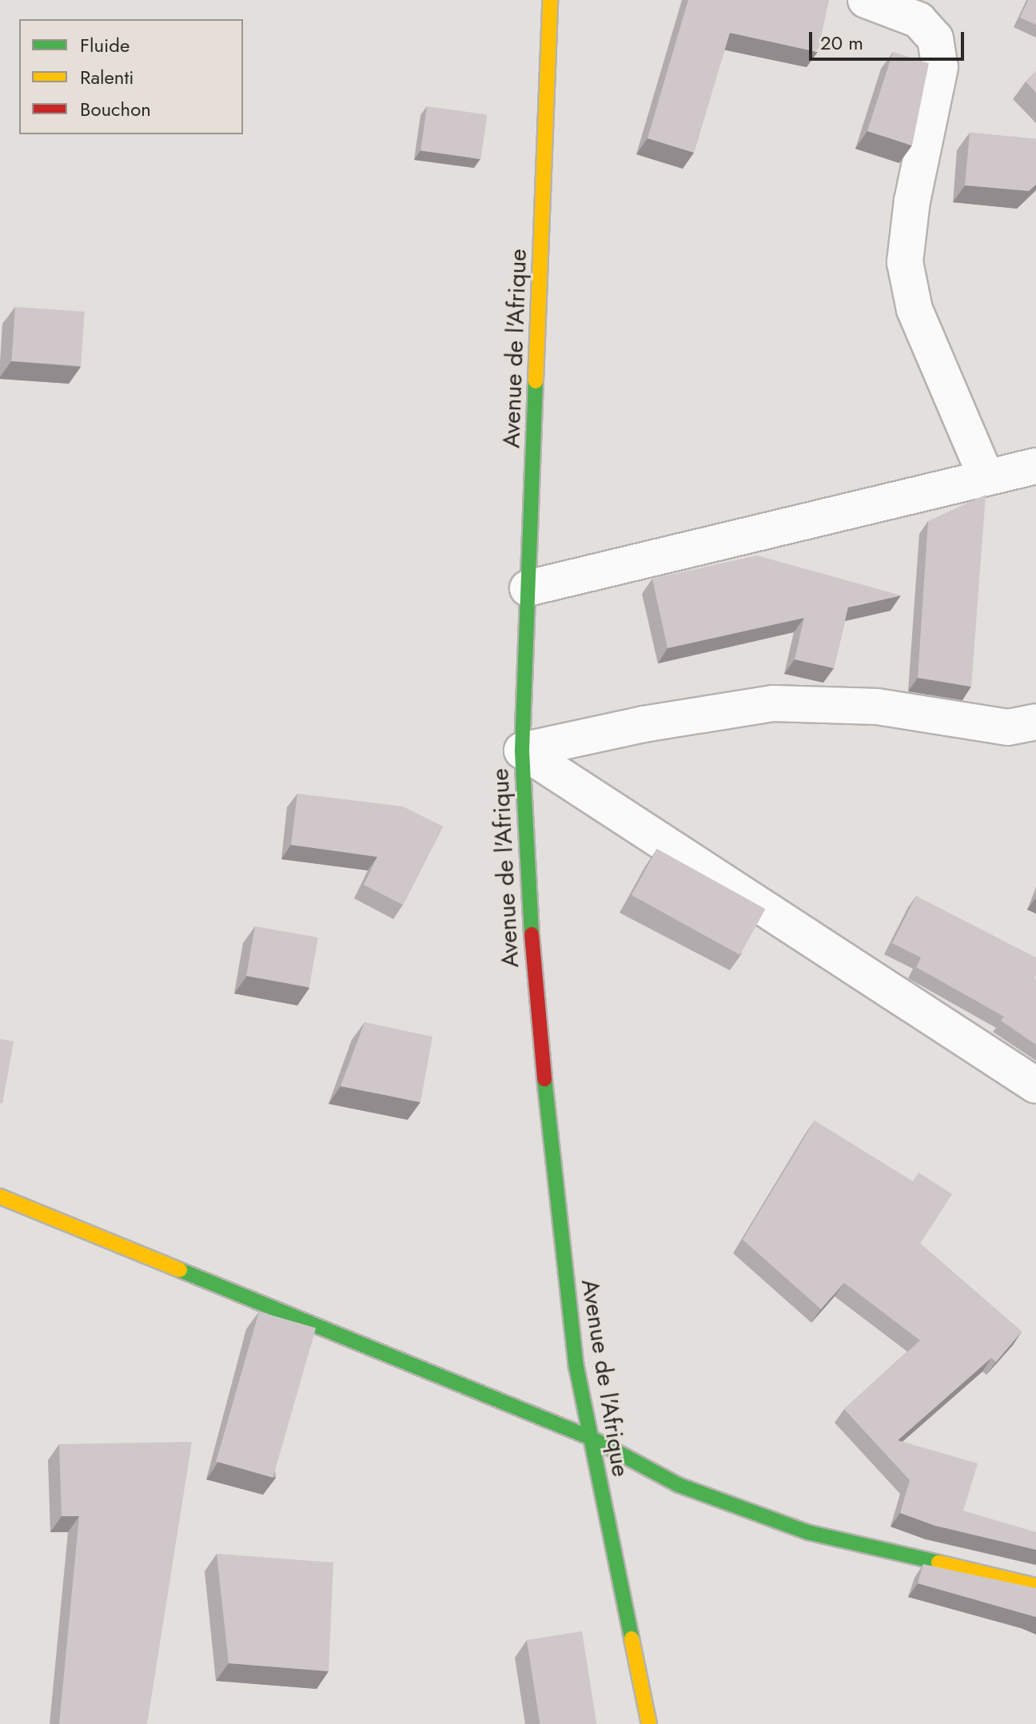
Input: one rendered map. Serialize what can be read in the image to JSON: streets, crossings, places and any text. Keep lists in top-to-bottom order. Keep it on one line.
{"streets":{"main road":["Avenue de l'Afrique"]},"legend":["Fluide","Ralenti","Bouchon"],"scale_bar":"20 m"}
